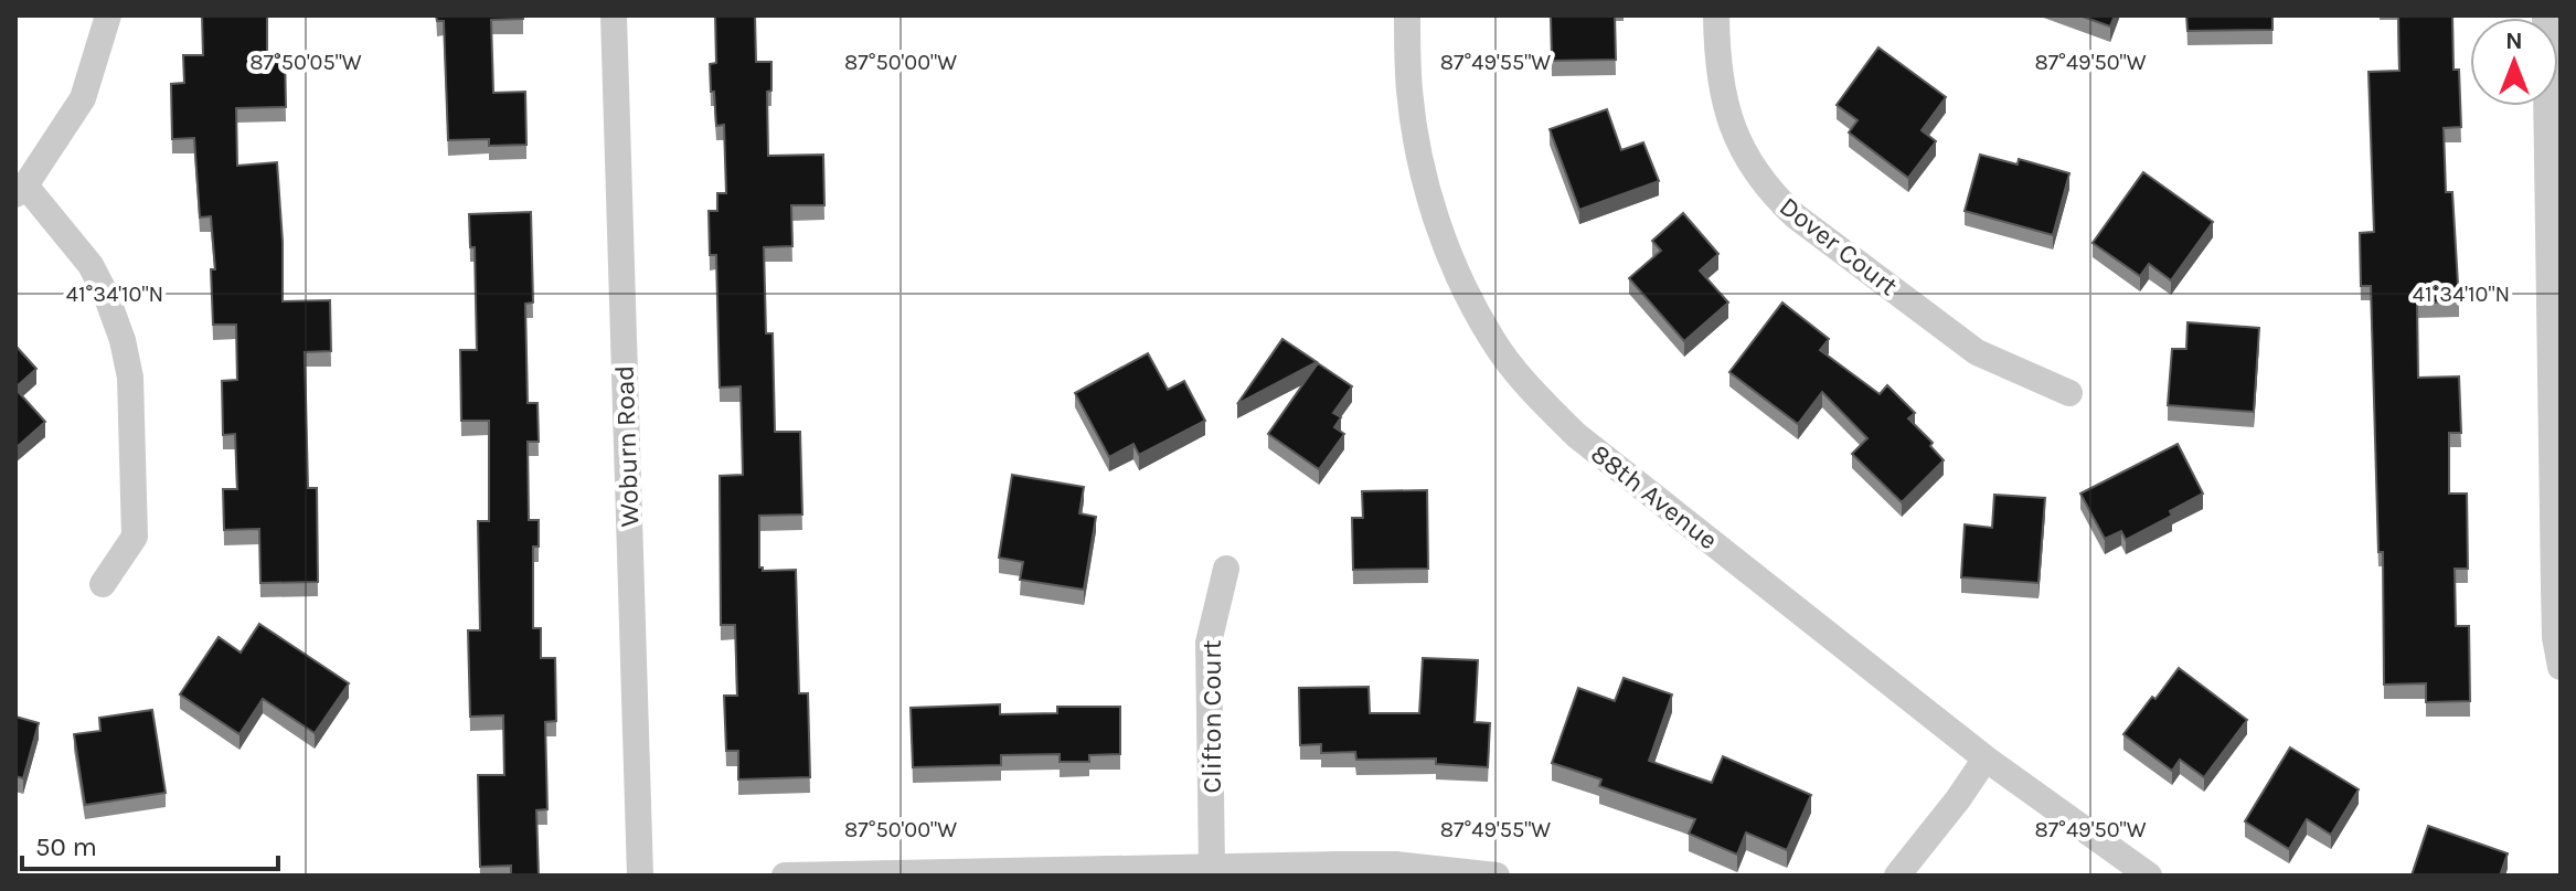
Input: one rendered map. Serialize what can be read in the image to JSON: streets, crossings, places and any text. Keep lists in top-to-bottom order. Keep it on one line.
{"streets":{"street":["Dover Court","Woburn Road","88th Avenue","Clifton Court"]},"scale_bar":"50 m","north":"top","coordinates":["87°50'05\"W","87°50'00\"W","87°49'55\"W","87°49'50\"W","41°34'10\"N"]}
